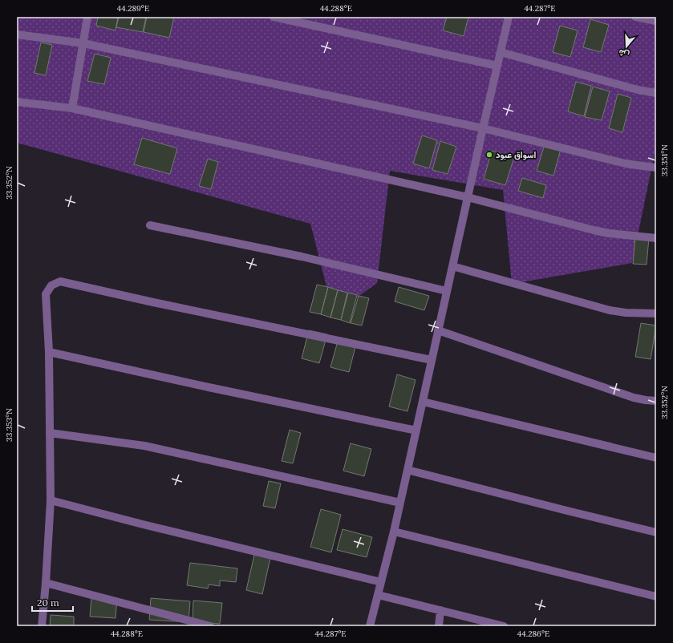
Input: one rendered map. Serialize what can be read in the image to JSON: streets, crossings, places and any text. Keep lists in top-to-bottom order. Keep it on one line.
{"places":["اسواق عبود"],"scale_bar":"20 m","north":"bottom","coordinates":["44.289°E","44.288°E","44.287°E","33.351°N","33.352°N","33.353°N","44.286°E"]}
